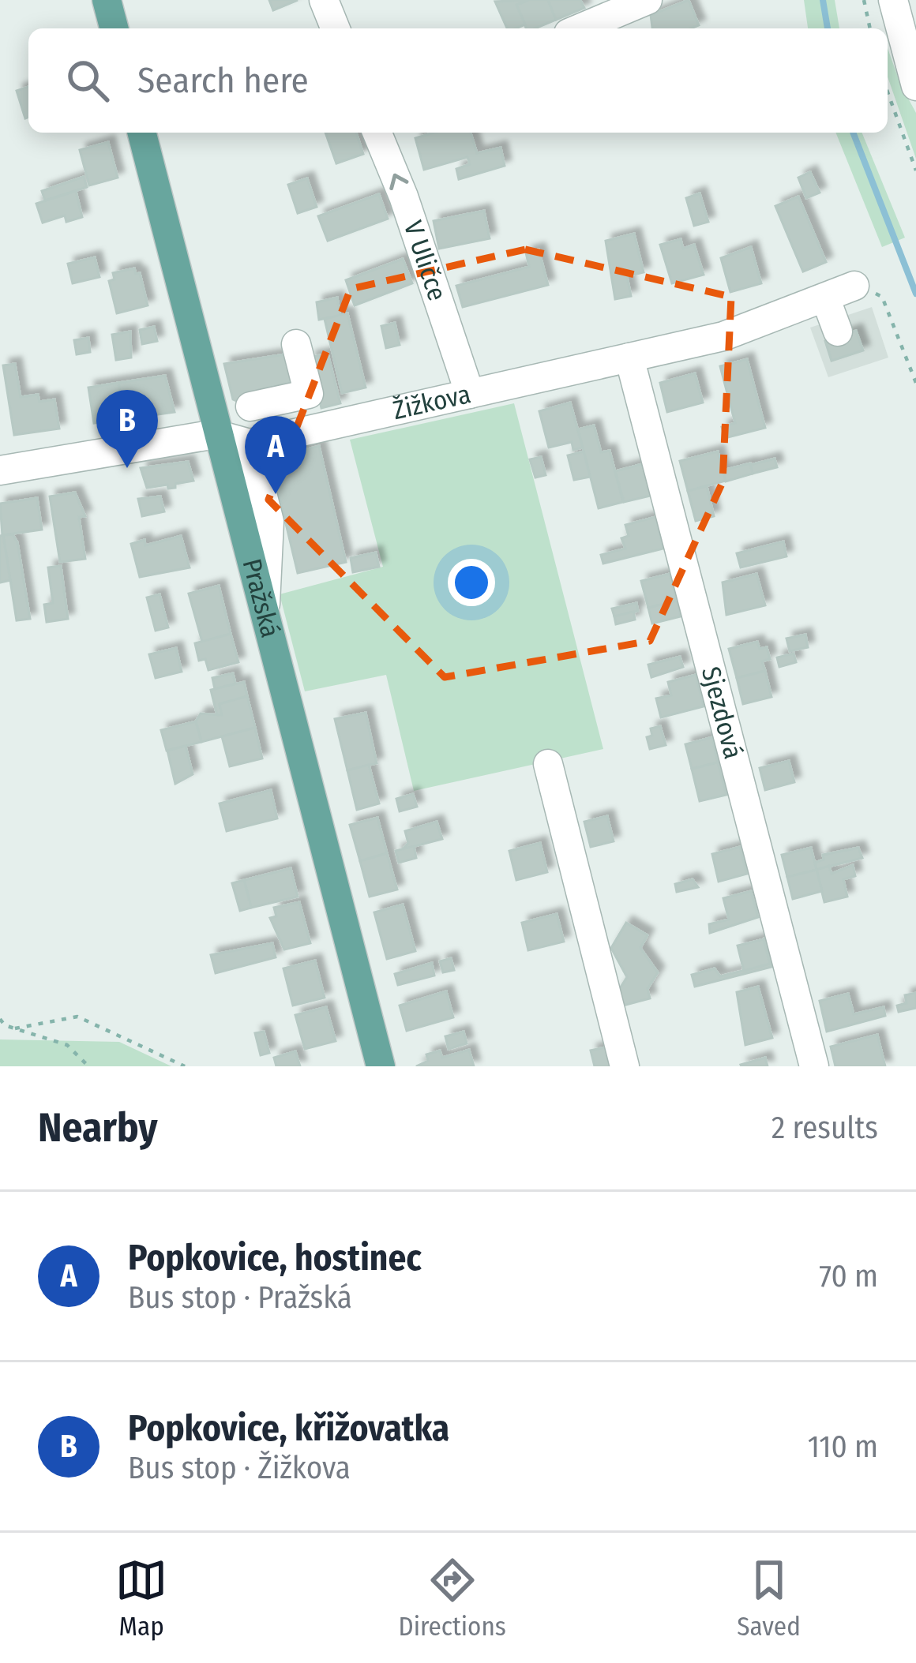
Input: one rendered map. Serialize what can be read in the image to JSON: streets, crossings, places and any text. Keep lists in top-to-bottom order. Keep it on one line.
{"streets":{"main road":["Pražská"],"street":["V Uličce","Žižkova","Sjezdová"]},"crossings":[["V Uličce","Žižkova"],["Žižkova","Pražská"],["Žižkova","Sjezdová"]],"one_way":["V Uličce"],"page":{"search":"Search here","pins":["B","A"],"heading":["Nearby","2 results"],"list":[{"mark":"A","name":"Popkovice, hostinec","note":"Bus stop · Pražská","value":"70 m"},{"mark":"B","name":"Popkovice, křižovatka","note":"Bus stop · Žižkova","value":"110 m"}],"nav":["Map","Directions","Saved"]}}
